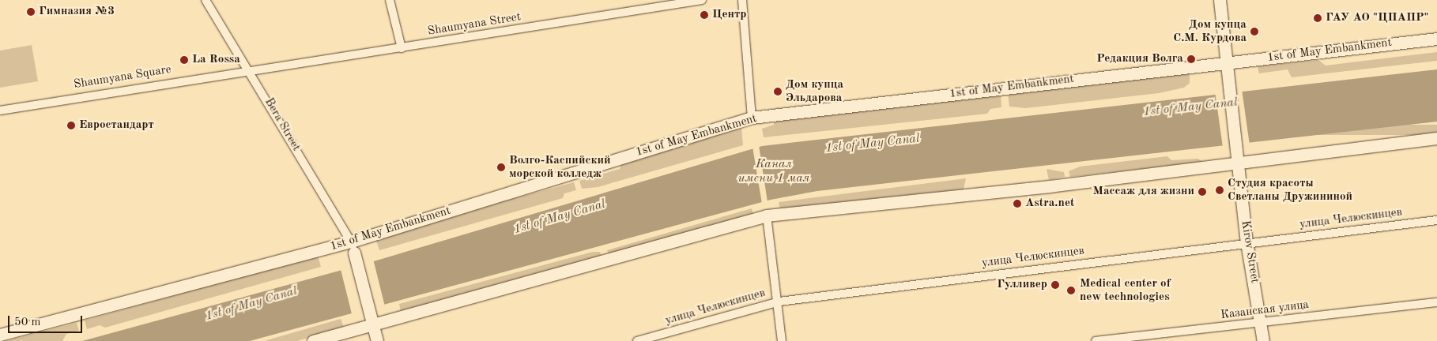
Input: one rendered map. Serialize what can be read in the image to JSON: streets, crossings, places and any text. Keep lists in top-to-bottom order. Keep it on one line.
{"streets":{"main road":["1st of May Embankment","Kirov Street"],"street":["Shaumyana Street","Shaumyana Square","Bera Street","улица Челюскинцев","Казанская улица"]},"crossings":[["Shaumyana Street","Shaumyana Square"],["Shaumyana Street","Bera Street"],["1st of May Embankment","Bera Street"],["1st of May Embankment","Kirov Street"],["Shaumyana Square","Bera Street"],["улица Челюскинцев","Kirov Street"],["Kirov Street","Казанская улица"]],"water":["1st of May Canal","Канал имени 1 мая"],"places":["Гимназия №3","Центр","ГАУ АО \"ЦПАПР\"","Дом купца С.М. Курдова","Редакция Волга","La Rossa","Дом купца Эльдарова","Евроcтандарт","Волго-Каспийский морской колледж","Студия красоты Светланы Дружининой","Массаж для жизни","Astra.net","Гулливер","Medical center of new technologies"],"scale_bar":"50 m"}
